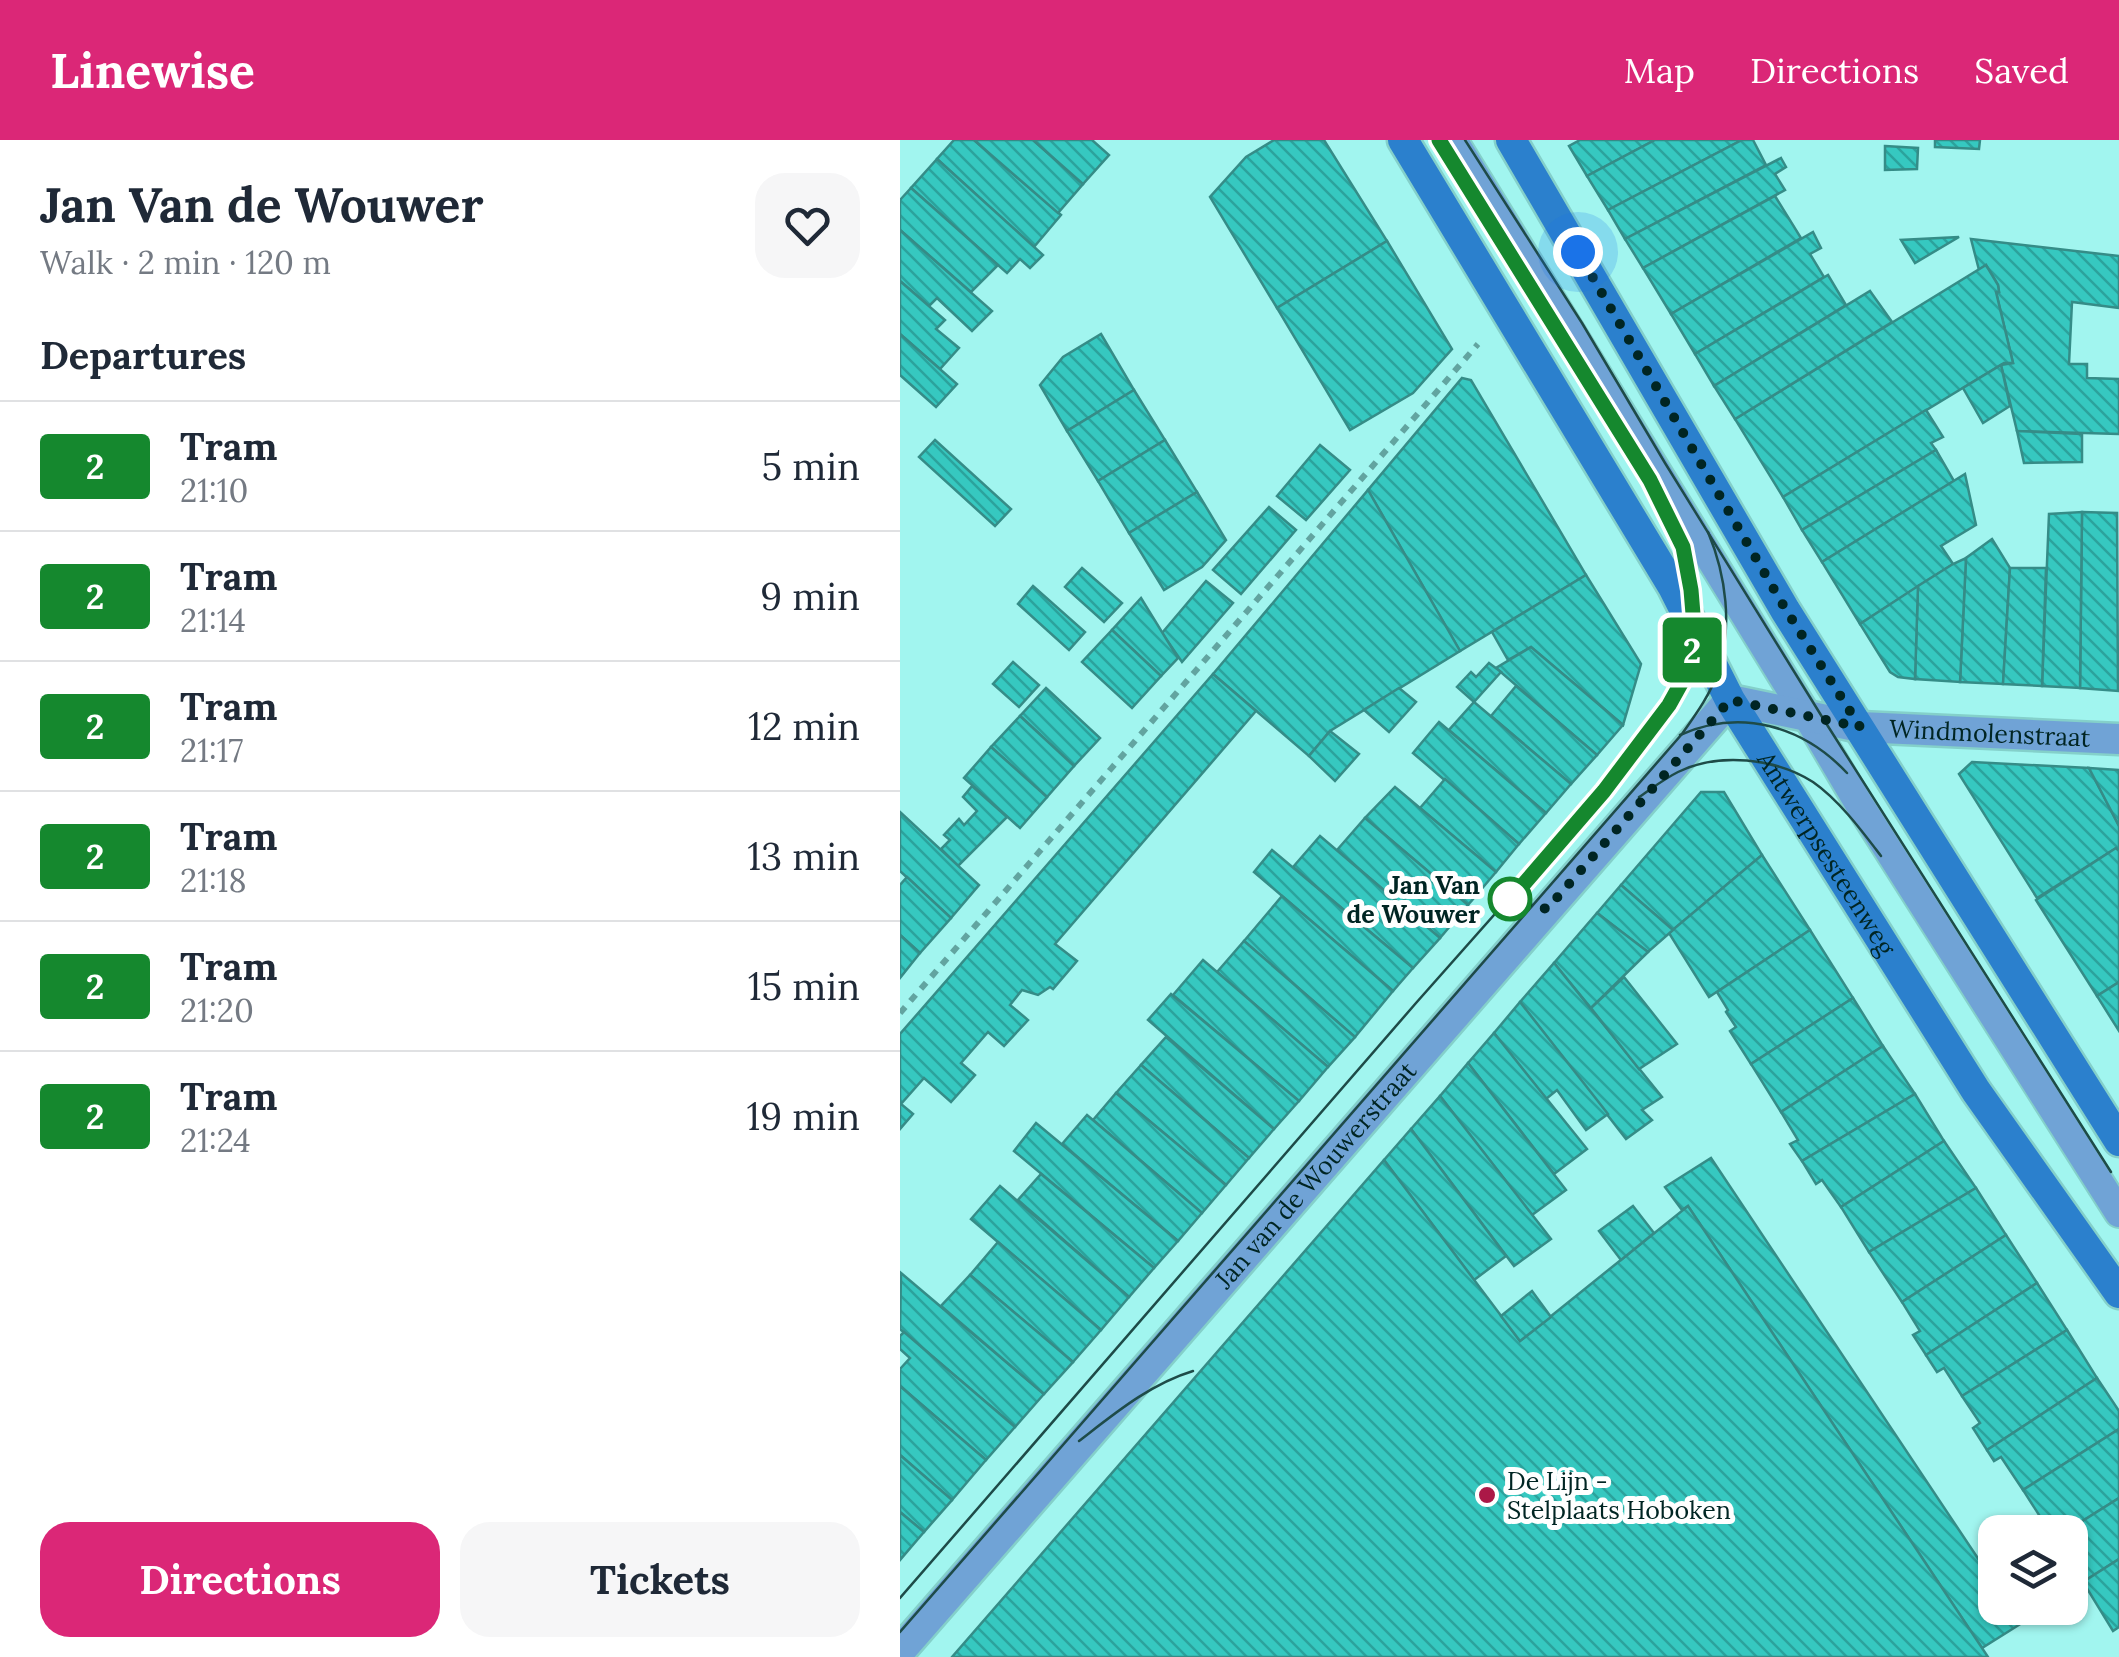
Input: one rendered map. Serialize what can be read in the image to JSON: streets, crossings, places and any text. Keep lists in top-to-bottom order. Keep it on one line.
{"streets":{"street":["Windmolenstraat","Antwerpsesteenweg","Jan van de Wouwerstraat"]},"crossings":[["Windmolenstraat","Antwerpsesteenweg"],["Windmolenstraat","Jan van de Wouwerstraat"],["Antwerpsesteenweg","Jan van de Wouwerstraat"]],"places":["Jan Van de Wouwer","De Lijn - Stelplaats Hoboken"],"lines":["tram line 2"],"page":{"header":"Linewise","nav":["Map","Directions","Saved"],"heading":[["Jan Van de Wouwer","Walk · 2 min · 120 m"],"Departures"],"on_map":"2","list":[{"mark":"2","name":"Tram","note":"21:10","value":"5 min"},{"mark":"2","name":"Tram","note":"21:14","value":"9 min"},{"mark":"2","name":"Tram","note":"21:17","value":"12 min"},{"mark":"2","name":"Tram","note":"21:18","value":"13 min"},{"mark":"2","name":"Tram","note":"21:20","value":"15 min"},{"mark":"2","name":"Tram","note":"21:24","value":"19 min"}],"buttons":["Directions","Tickets"]}}
